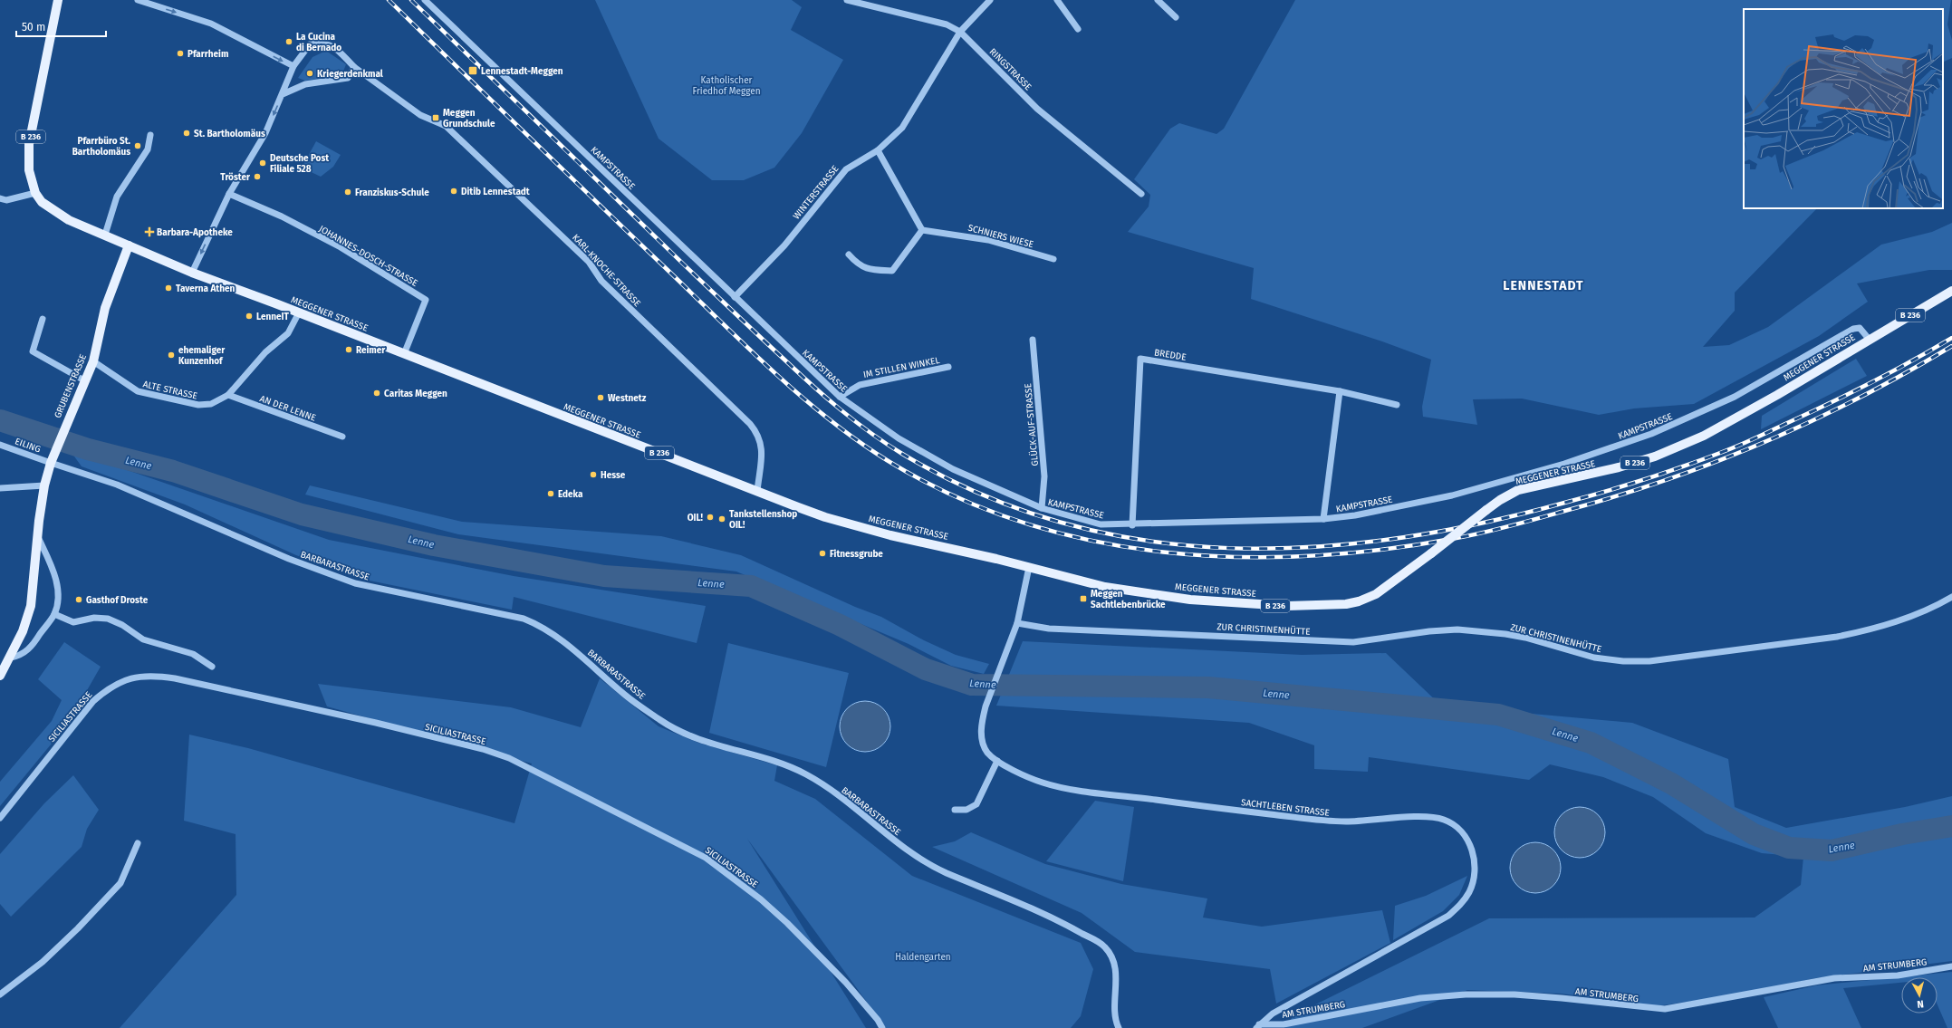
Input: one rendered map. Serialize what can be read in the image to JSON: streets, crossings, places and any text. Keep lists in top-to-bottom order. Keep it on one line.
{"streets":{"main road":["B 236","MEGGENER STRASSE","GRUBENSTRASSE"],"street":["RINGSTRASSE","KAMPSTRASSE","WINTERSTRASSE","SCHNIERS WIESE","JOHANNES-DOSCH-STRASSE","KARL-KNOCHE-STRASSE","BREDDE","IM STILLEN WINKEL","ALTE STRASSE","AN DER LENNE","GLÜCK-AUF-STRASSE","EILING","BARBARASTRASSE","ZUR CHRISTINENHÜTTE","SICILIASTRASSE","SACHTLEBEN STRASSE","AM STRUMBERG"]},"crossings":[["RINGSTRASSE","WINTERSTRASSE"],["KAMPSTRASSE","WINTERSTRASSE"],["KAMPSTRASSE","MEGGENER STRASSE"],["KAMPSTRASSE","BREDDE"],["KAMPSTRASSE","IM STILLEN WINKEL"],["KAMPSTRASSE","GLÜCK-AUF-STRASSE"],["JOHANNES-DOSCH-STRASSE","KARL-KNOCHE-STRASSE"],["JOHANNES-DOSCH-STRASSE","MEGGENER STRASSE"],["KARL-KNOCHE-STRASSE","MEGGENER STRASSE"],["MEGGENER STRASSE","GRUBENSTRASSE"],["MEGGENER STRASSE","ALTE STRASSE"],["MEGGENER STRASSE","SACHTLEBEN STRASSE"],["GRUBENSTRASSE","ALTE STRASSE"],["GRUBENSTRASSE","EILING"],["GRUBENSTRASSE","BARBARASTRASSE"],["ALTE STRASSE","AN DER LENNE"],["EILING","BARBARASTRASSE"],["ZUR CHRISTINENHÜTTE","SACHTLEBEN STRASSE"],["SACHTLEBEN STRASSE","AM STRUMBERG"]],"districts":["LENNESTADT"],"water":["Lenne"],"parks":["Katholischer Friedhof Meggen","Haldengarten"],"places":{"other":["La Cucina di Bernado","Pfarrheim","Kriegerdenkmal","St. Bartholomäus","Pfarrbüro St. Bartholomäus","Deutsche Post Filiale 528","Tröster","Ditib Lennestadt","Franziskus-Schule","Taverna Athen","LenneIT","Reimer","ehemaliger Kunzenhof","Caritas Meggen","Westnetz","Hesse","Edeka","OIL!","Tankstellenshop OIL!","Fitnessgrube","Gasthof Droste"],"transit":["Lennestadt-Meggen","Meggen Grundschule","Meggen Sachtlebenbrücke"],"health":["Barbara-Apotheke"]},"scale_bar":"50 m","north":"bottom"}
